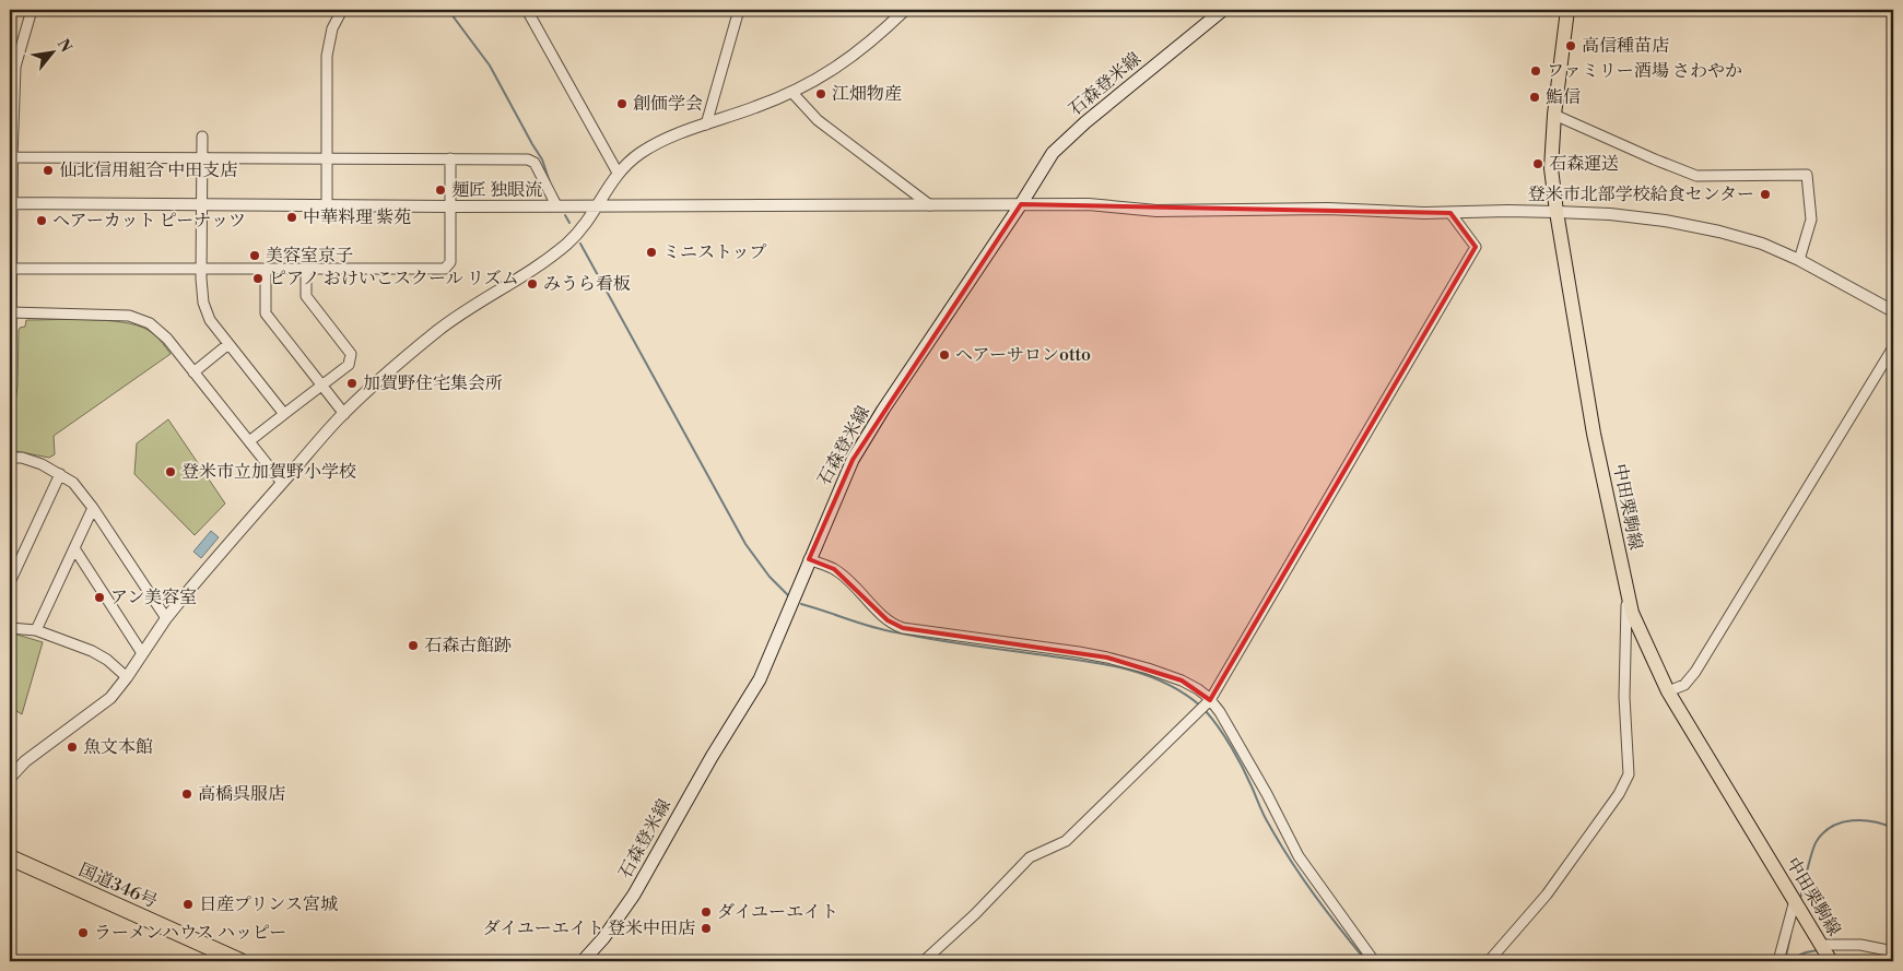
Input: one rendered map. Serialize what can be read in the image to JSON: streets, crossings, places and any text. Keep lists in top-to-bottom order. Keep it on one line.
{"streets":{"highway":["国道346号"],"main road":["石森登米線","中田栗駒線"]},"places":["高信種苗店","ファミリー酒場 さわやか","江畑物産","鮨信","創価学会","石森運送","仙北信用組合 中田支店","麺匠 独眼流","登米市北部学校給食センター","中華料理 紫苑","ヘアーカット ピーナッツ","ミニストップ","美容室京子","ピアノ おけいこスクール リズム","みうら看板","ヘアーサロンotto","加賀野住宅集会所","登米市立加賀野小学校","アン美容室","石森古館跡","魚文本館","高橋呉服店","日産プリンス宮城","ダイユーエイト","ダイユーエイト 登米中田店","ラーメンハウス ハッピー"],"north":"top right"}
